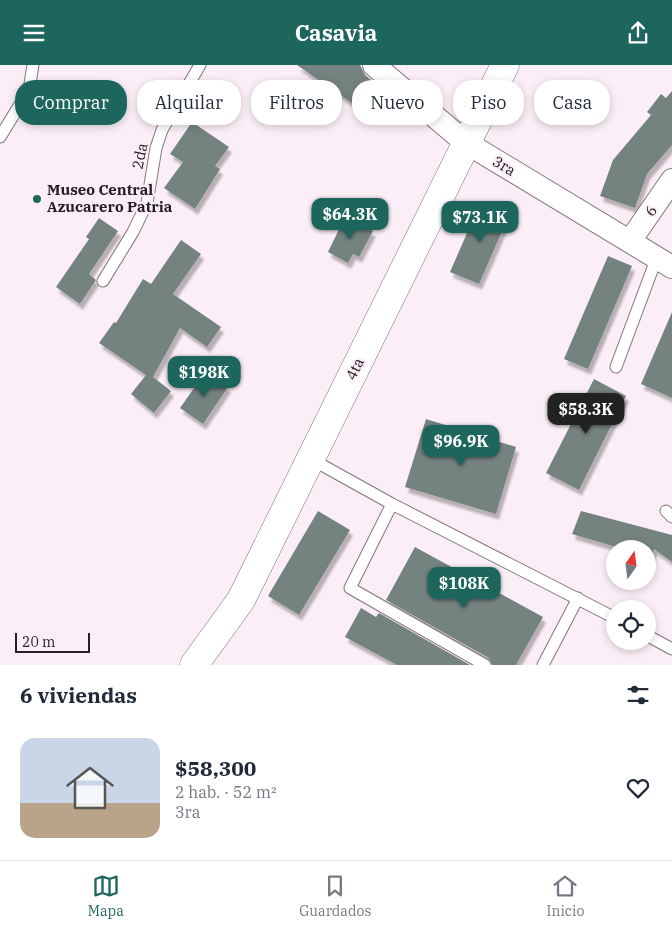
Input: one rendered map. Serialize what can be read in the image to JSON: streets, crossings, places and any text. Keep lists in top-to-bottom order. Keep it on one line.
{"streets":{"street":["3ra","6","4ta"],"lane":["2da"]},"crossings":[["3ra","6"],["3ra","4ta"]],"places":["Museo Central Azucarero Patria"],"scale_bar":"20 m","north":"top","page":{"header":"Casavia","chip":["Comprar","Alquilar","Filtros","Nuevo","Piso","Casa"],"price":["$64.3K","$73.1K","$198K","$58.3K","$96.9K","$108K"],"scale":"20 m","heading":"6 viviendas","list":[{"name":"$58,300","note":"2 hab. · 52 m² · 3ra"}],"tabs":["Mapa","Guardados","Inicio"]}}
